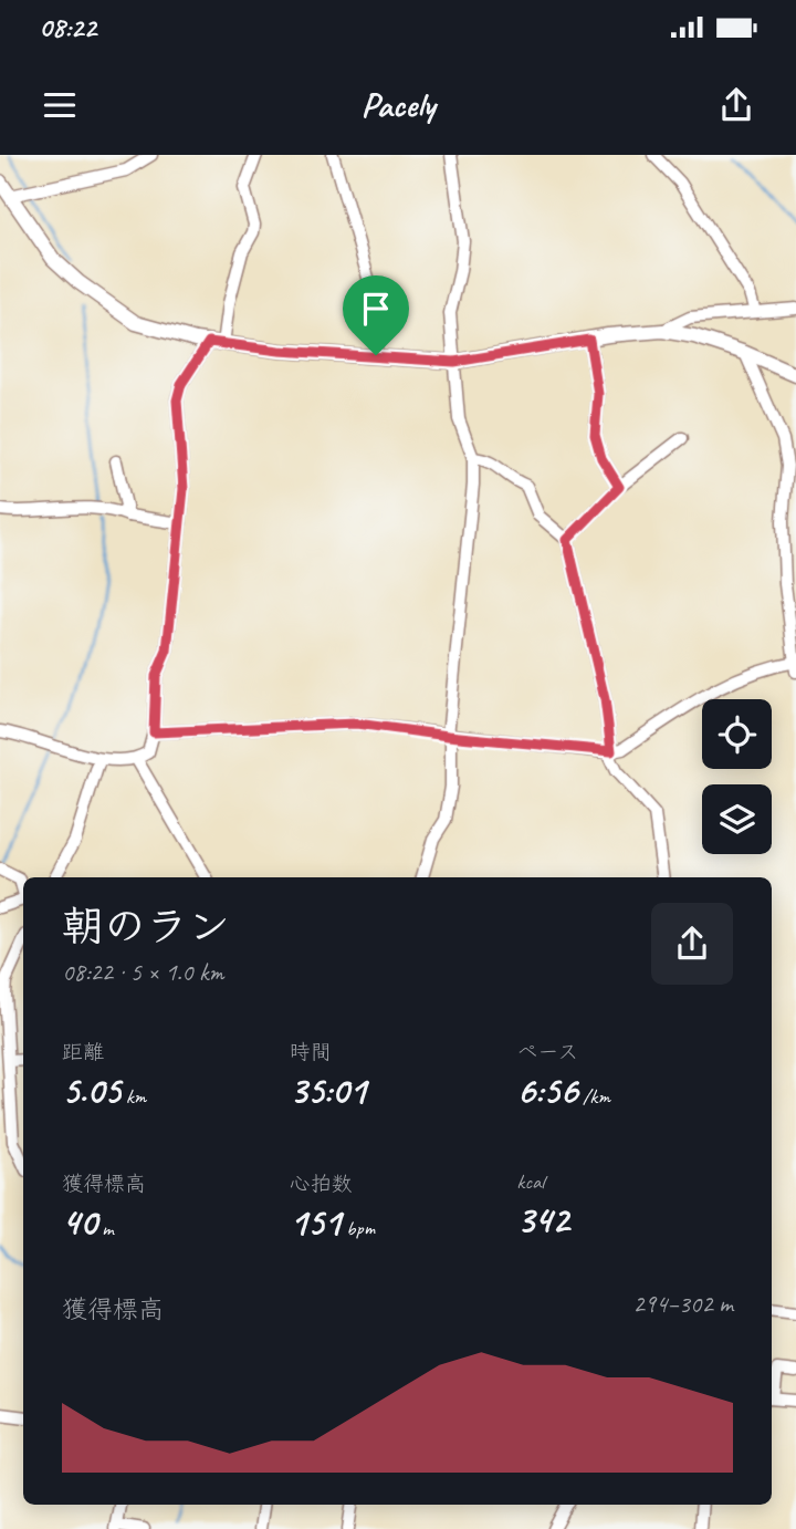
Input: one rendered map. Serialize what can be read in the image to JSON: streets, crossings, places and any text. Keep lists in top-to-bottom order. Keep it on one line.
{"page":{"status":"08:22","header":"Pacely","heading":["朝のラン","08:22 · 5 × 1.0 km"],"stats":[["距離","5.05 km"],["時間","35:01"],["ペース","6:56 /km"],["獲得標高","40 m"],["心拍数","151 bpm"],["kcal","342"]],"chart":["獲得標高","294–302 m"]}}
